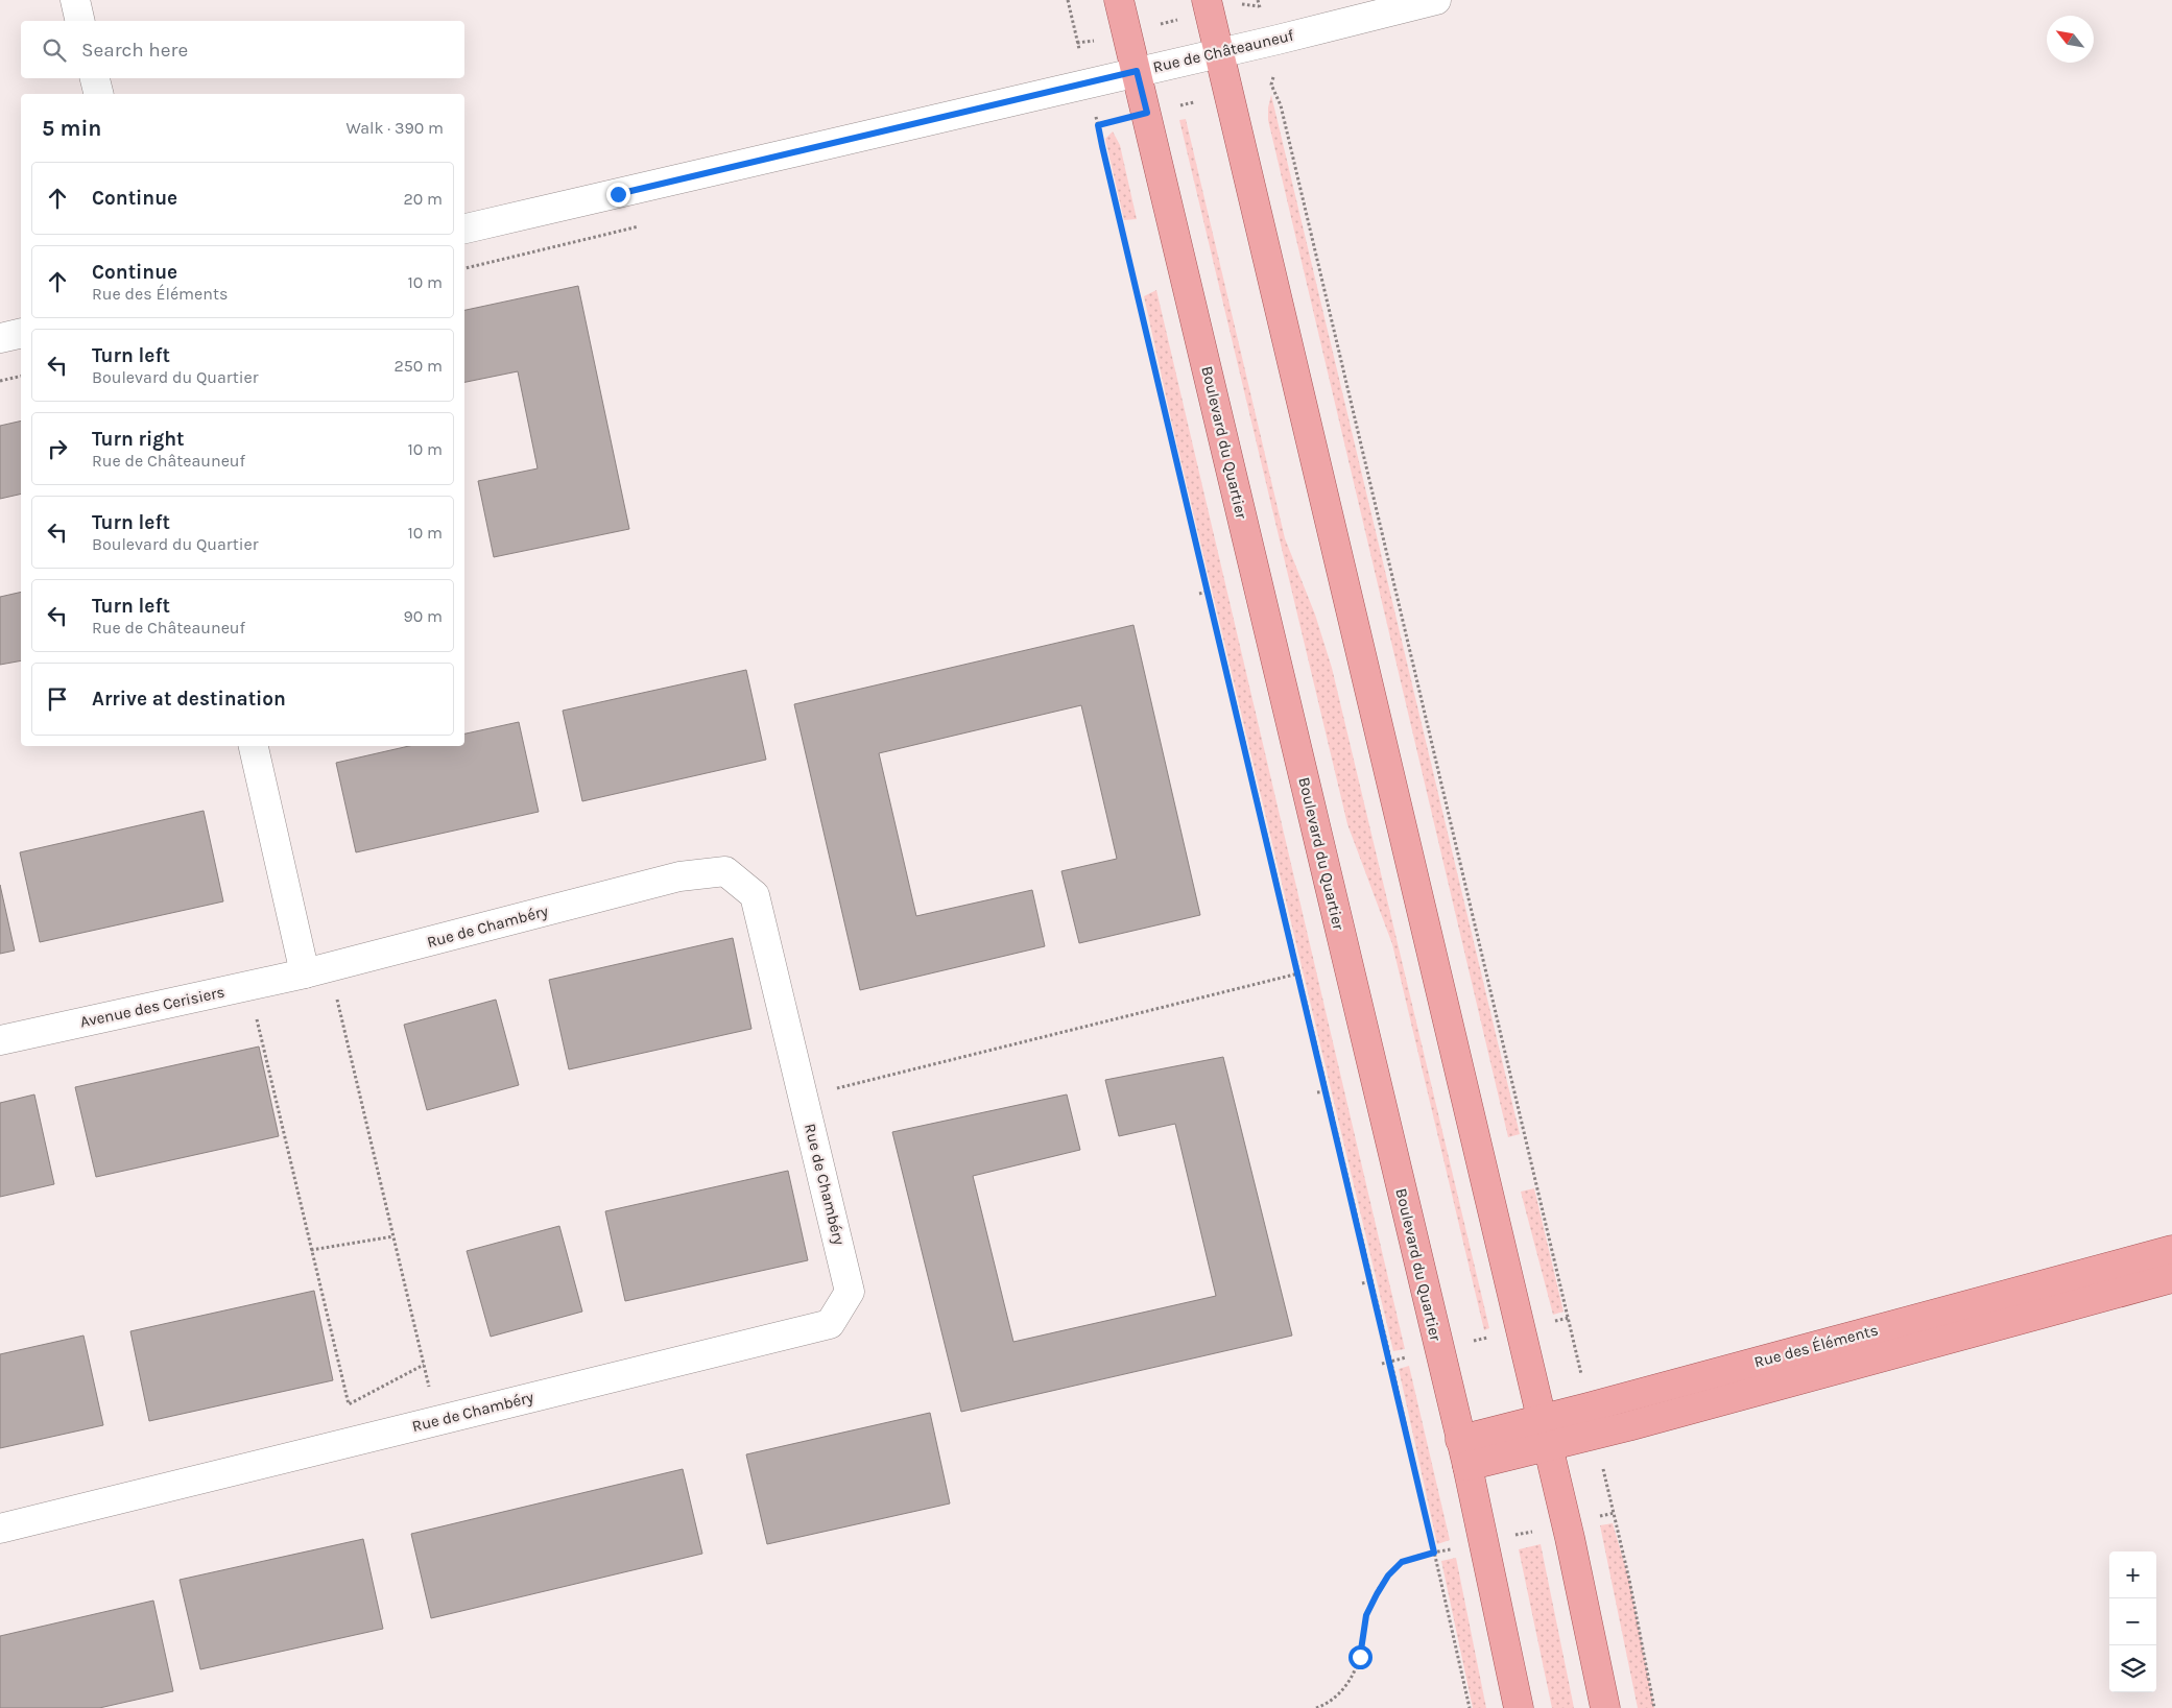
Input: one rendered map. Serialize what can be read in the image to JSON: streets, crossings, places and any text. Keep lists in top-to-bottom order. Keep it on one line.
{"streets":{"main road":["Boulevard du Quartier","Rue des Éléments"],"street":["Rue de Châteauneuf","Rue de Chambéry","Avenue des Cerisiers"]},"crossings":[["Rue de Châteauneuf","Boulevard du Quartier"],["Boulevard du Quartier","Rue des Éléments"],["Rue de Chambéry","Avenue des Cerisiers"]],"north":"top left","page":{"search":"Search here","heading":["5 min","Walk · 390 m"],"list":[["Continue","20 m"],["Continue","Rue des Éléments","10 m"],["Turn left","Boulevard du Quartier","250 m"],["Turn right","Rue de Châteauneuf","10 m"],["Turn left","Boulevard du Quartier","10 m"],["Turn left","Rue de Châteauneuf","90 m"],"Arrive at destination"],"map_buttons":["+","−"]}}
